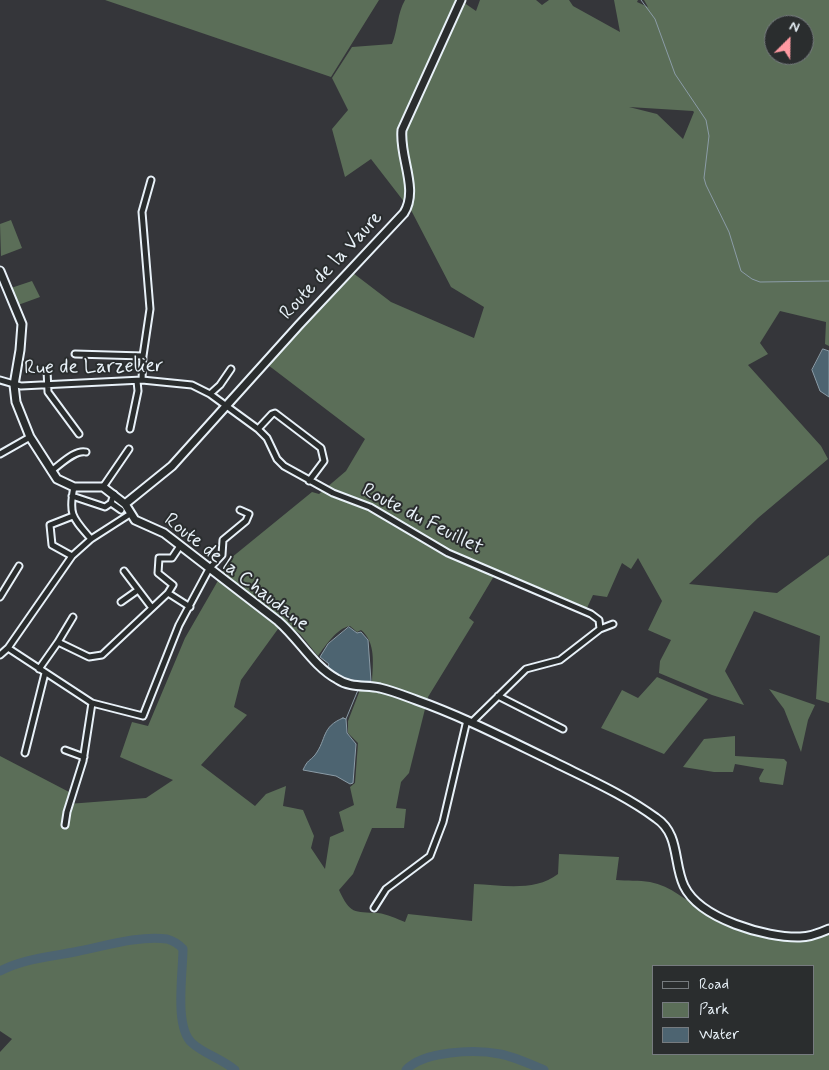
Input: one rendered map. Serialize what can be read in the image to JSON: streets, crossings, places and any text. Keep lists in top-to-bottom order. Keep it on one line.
{"streets":{"street":["Route de la Vaure","Rue de Larzelier","Route du Feuillet","Route de la Chaudane"]},"crossings":[["Route de la Vaure","Rue de Larzelier"],["Rue de Larzelier","Route du Feuillet"]],"legend":["Road","Park","Water"],"north":"top right"}
